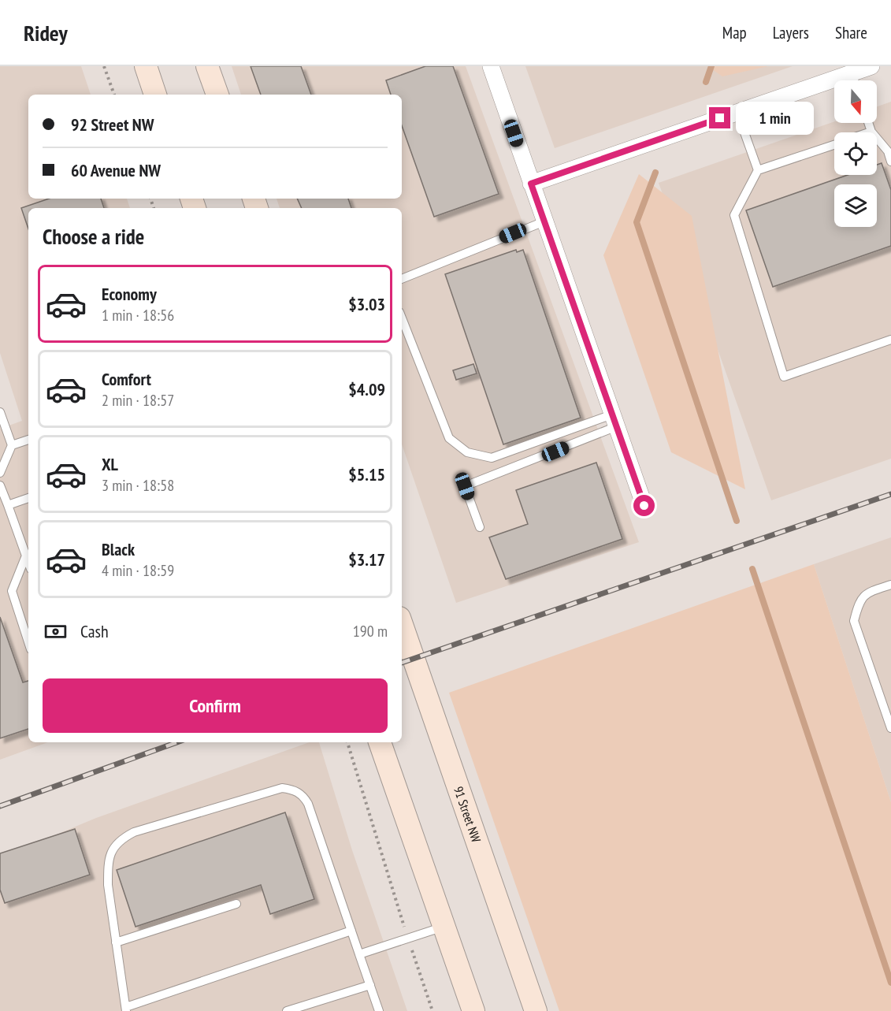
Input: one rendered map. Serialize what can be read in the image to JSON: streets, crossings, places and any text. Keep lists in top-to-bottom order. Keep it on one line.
{"streets":{"main road":["91 Street NW"]},"north":"bottom","page":{"header":"Ridey","nav":["Map","Layers","Share"],"banner":["92 Street NW","60 Avenue NW"],"bubble":"1 min","heading":"Choose a ride","list":[{"name":"Economy","note":"1 min · 18:56","value":"$3.03"},{"name":"Comfort","note":"2 min · 18:57","value":"$4.09"},{"name":"XL","note":"3 min · 18:58","value":"$5.15"},{"name":"Black","note":"4 min · 18:59","value":"$3.17"}],"pay":["Cash","190 m"],"buttons":"Confirm"}}
